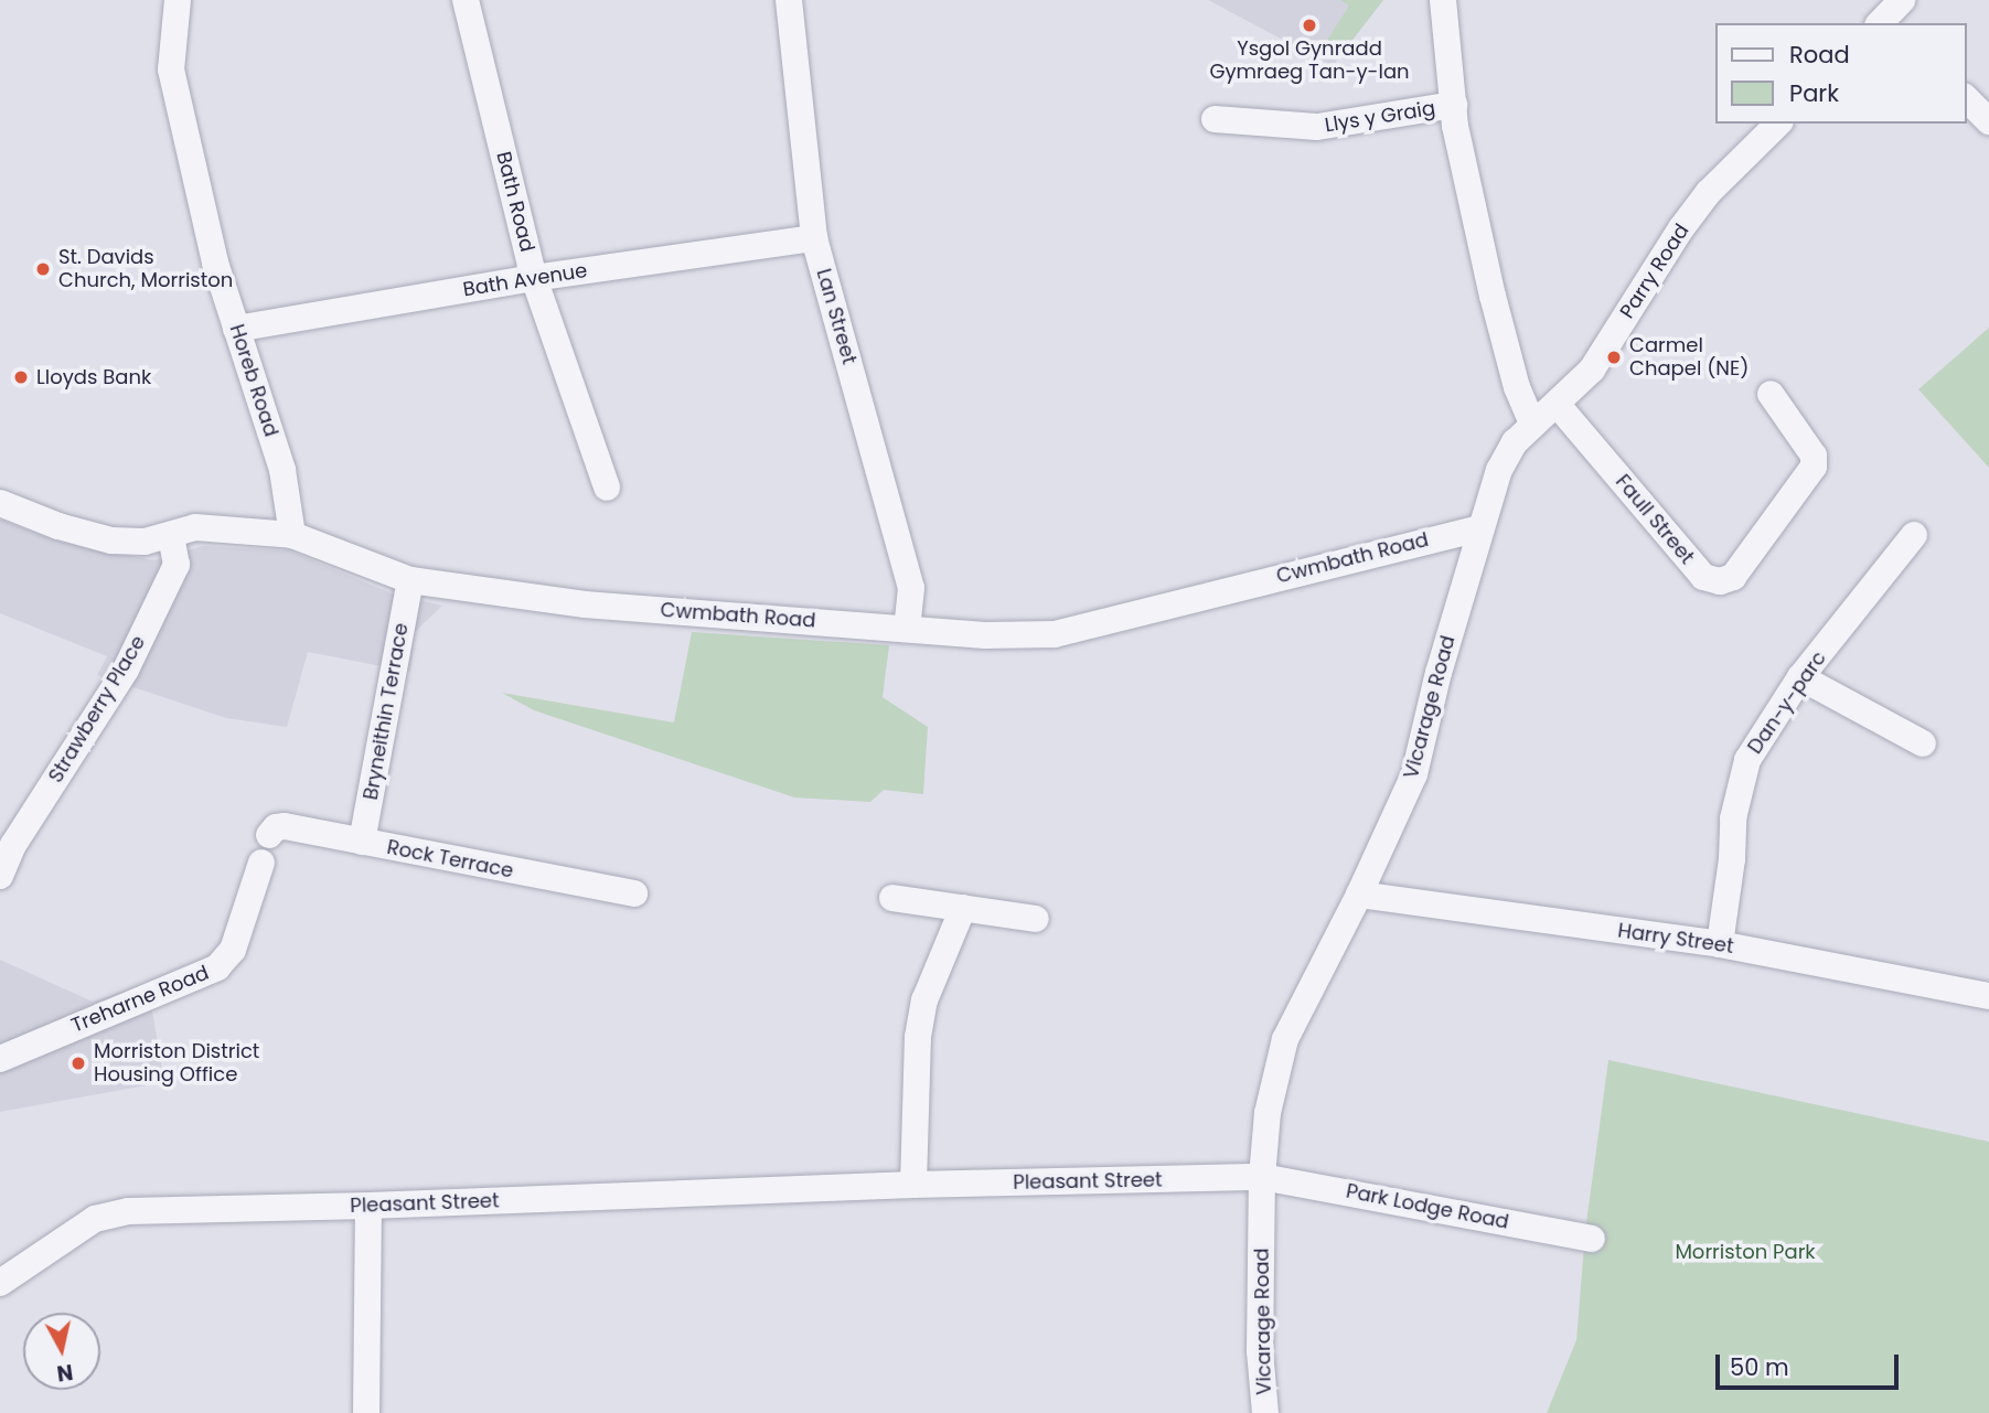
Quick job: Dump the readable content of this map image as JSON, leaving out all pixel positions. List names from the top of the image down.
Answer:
{
  "streets": {
    "street": [
      "Llys y Graig",
      "Bath Road",
      "Parry Road",
      "Bath Avenue",
      "Lan Street",
      "Horeb Road",
      "Faull Street",
      "Cwmbath Road",
      "Dan-y-parc",
      "Vicarage Road",
      "Strawberry Place",
      "Bryneithin Terrace",
      "Rock Terrace",
      "Harry Street",
      "Treharne Road",
      "Pleasant Street",
      "Park Lodge Road"
    ]
  },
  "crossings": [
    ["Bath Road", "Bath Avenue"],
    ["Parry Road", "Faull Street"],
    ["Parry Road", "Vicarage Road"],
    ["Bath Avenue", "Lan Street"],
    ["Bath Avenue", "Horeb Road"],
    ["Lan Street", "Cwmbath Road"],
    ["Horeb Road", "Cwmbath Road"],
    ["Cwmbath Road", "Vicarage Road"],
    ["Cwmbath Road", "Strawberry Place"],
    ["Cwmbath Road", "Bryneithin Terrace"],
    ["Dan-y-parc", "Harry Street"],
    ["Vicarage Road", "Harry Street"],
    ["Vicarage Road", "Pleasant Street"],
    ["Vicarage Road", "Park Lodge Road"],
    ["Bryneithin Terrace", "Rock Terrace"],
    ["Pleasant Street", "Park Lodge Road"]
  ],
  "parks": ["Morriston Park"],
  "places": [
    "Ysgol Gynradd Gymraeg Tan-y-lan",
    "St. Davids Church, Morriston",
    "Carmel Chapel (NE)",
    "Lloyds Bank",
    "Morriston District Housing Office"
  ],
  "legend": ["Road", "Park"],
  "scale_bar": "50 m",
  "north": "bottom"
}
